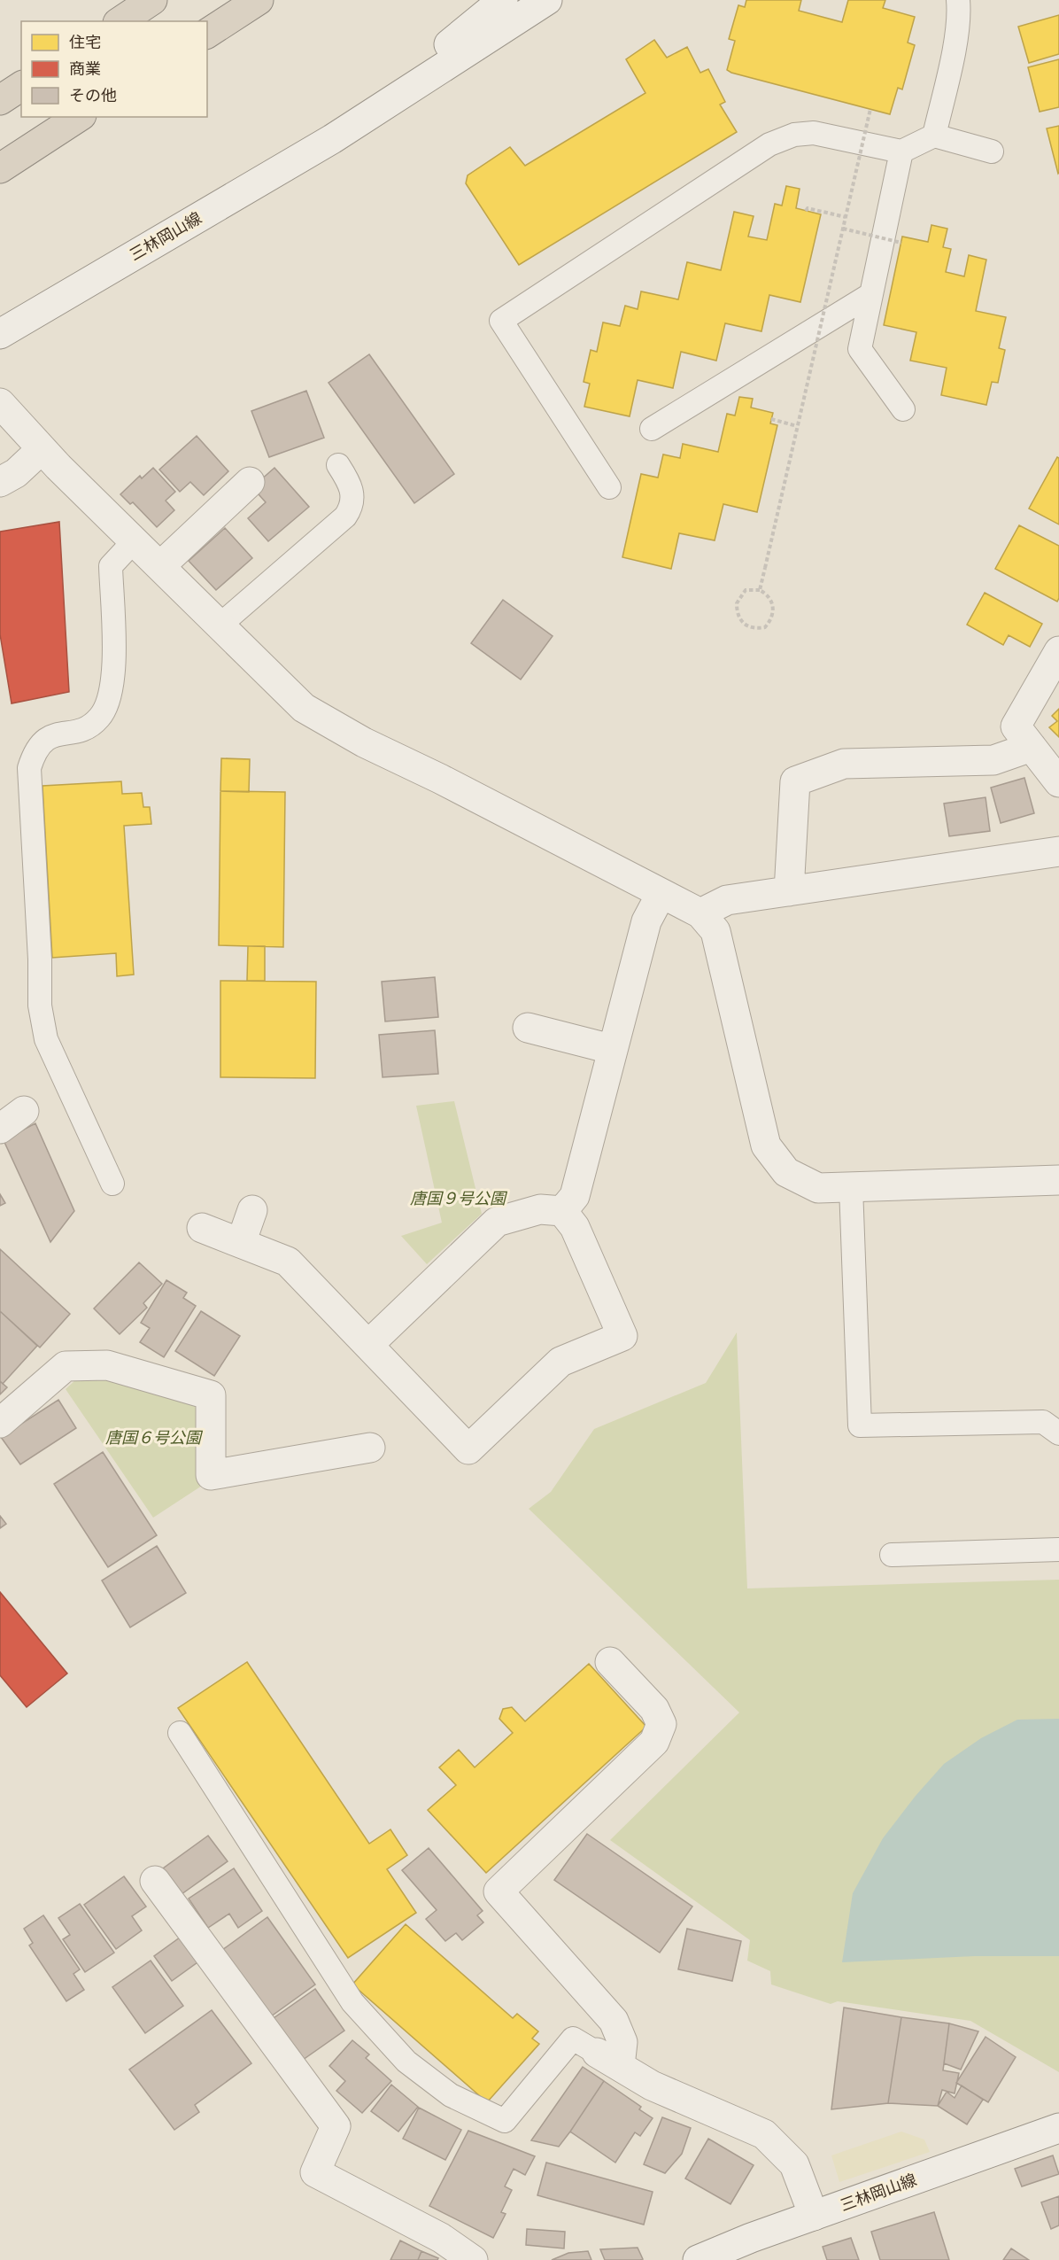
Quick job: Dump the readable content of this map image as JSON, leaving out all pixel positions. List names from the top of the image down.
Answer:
{
  "streets": {
    "street": ["三林岡山線"]
  },
  "parks": ["唐国９号公園", "唐国６号公園"],
  "legend": ["住宅", "商業", "その他"]
}
